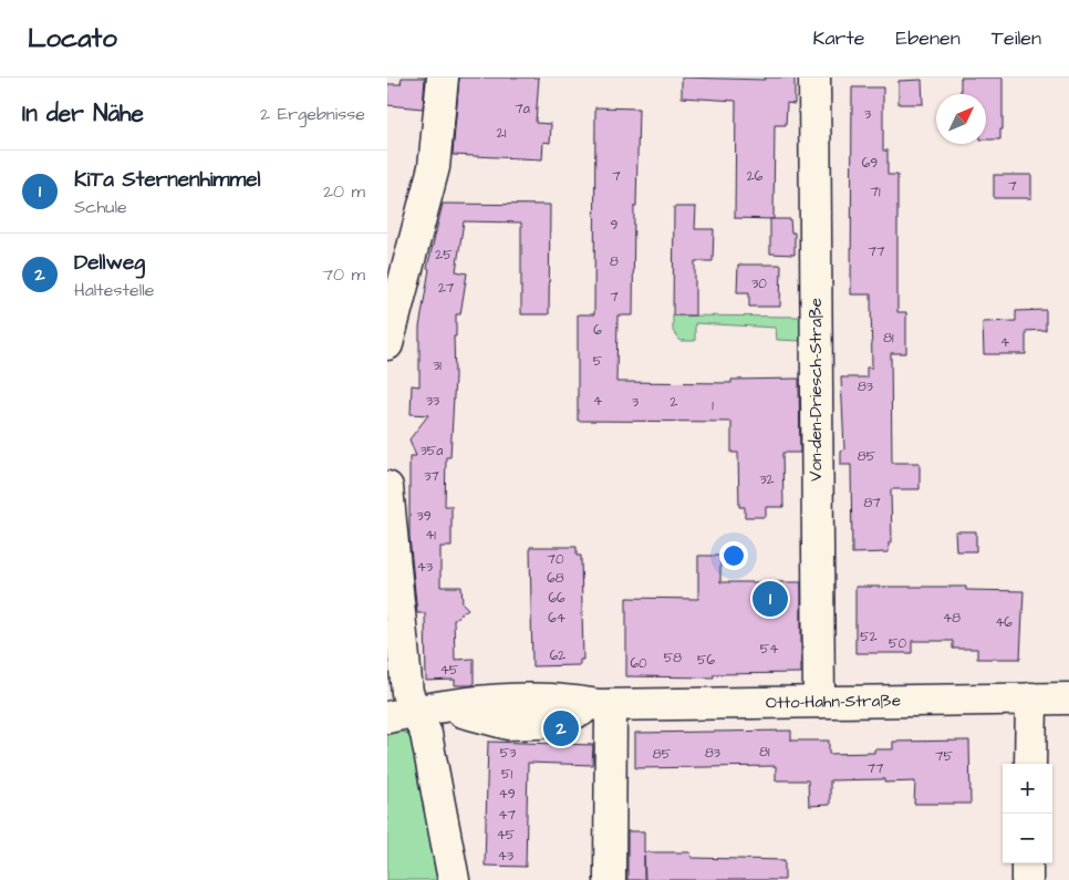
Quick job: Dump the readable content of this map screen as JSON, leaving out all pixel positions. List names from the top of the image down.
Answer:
{
  "streets": {
    "street": ["Von-den-Driesch-Straße", "Otto-Hahn-Straße"]
  },
  "crossings": [
    ["Von-den-Driesch-Straße", "Otto-Hahn-Straße"]
  ],
  "house_numbers": [
    "7a",
    "3",
    "21",
    "69",
    "7",
    "26",
    "7",
    "71",
    "9",
    "77",
    "25",
    "8",
    "30",
    "27",
    "7",
    "6",
    "81",
    "4",
    "5",
    "31",
    "83",
    "33",
    "4",
    "3",
    "2",
    "1",
    "35a",
    "85",
    "37",
    "32",
    "87",
    "39",
    "41",
    "70",
    "43",
    "68",
    "66",
    "64",
    "48",
    "46",
    "52",
    "50",
    "54",
    "62",
    "58",
    "56",
    "60",
    "45",
    "81",
    "53",
    "83",
    "85",
    "75",
    "77",
    "51",
    "49",
    "47",
    "45",
    "43"
  ],
  "north": "top right",
  "page": {
    "header": "Locato",
    "nav": ["Karte", "Ebenen", "Teilen"],
    "heading": ["In der Nähe", "2 Ergebnisse"],
    "list": [
      {
        "mark": "1",
        "name": "KiTa Sternenhimmel",
        "note": "Schule",
        "value": "20 m"
      },
      {
        "mark": "2",
        "name": "Dellweg",
        "note": "Haltestelle",
        "value": "70 m"
      }
    ],
    "pins": ["1", "2"],
    "map_buttons": ["+", "−"]
  }
}
